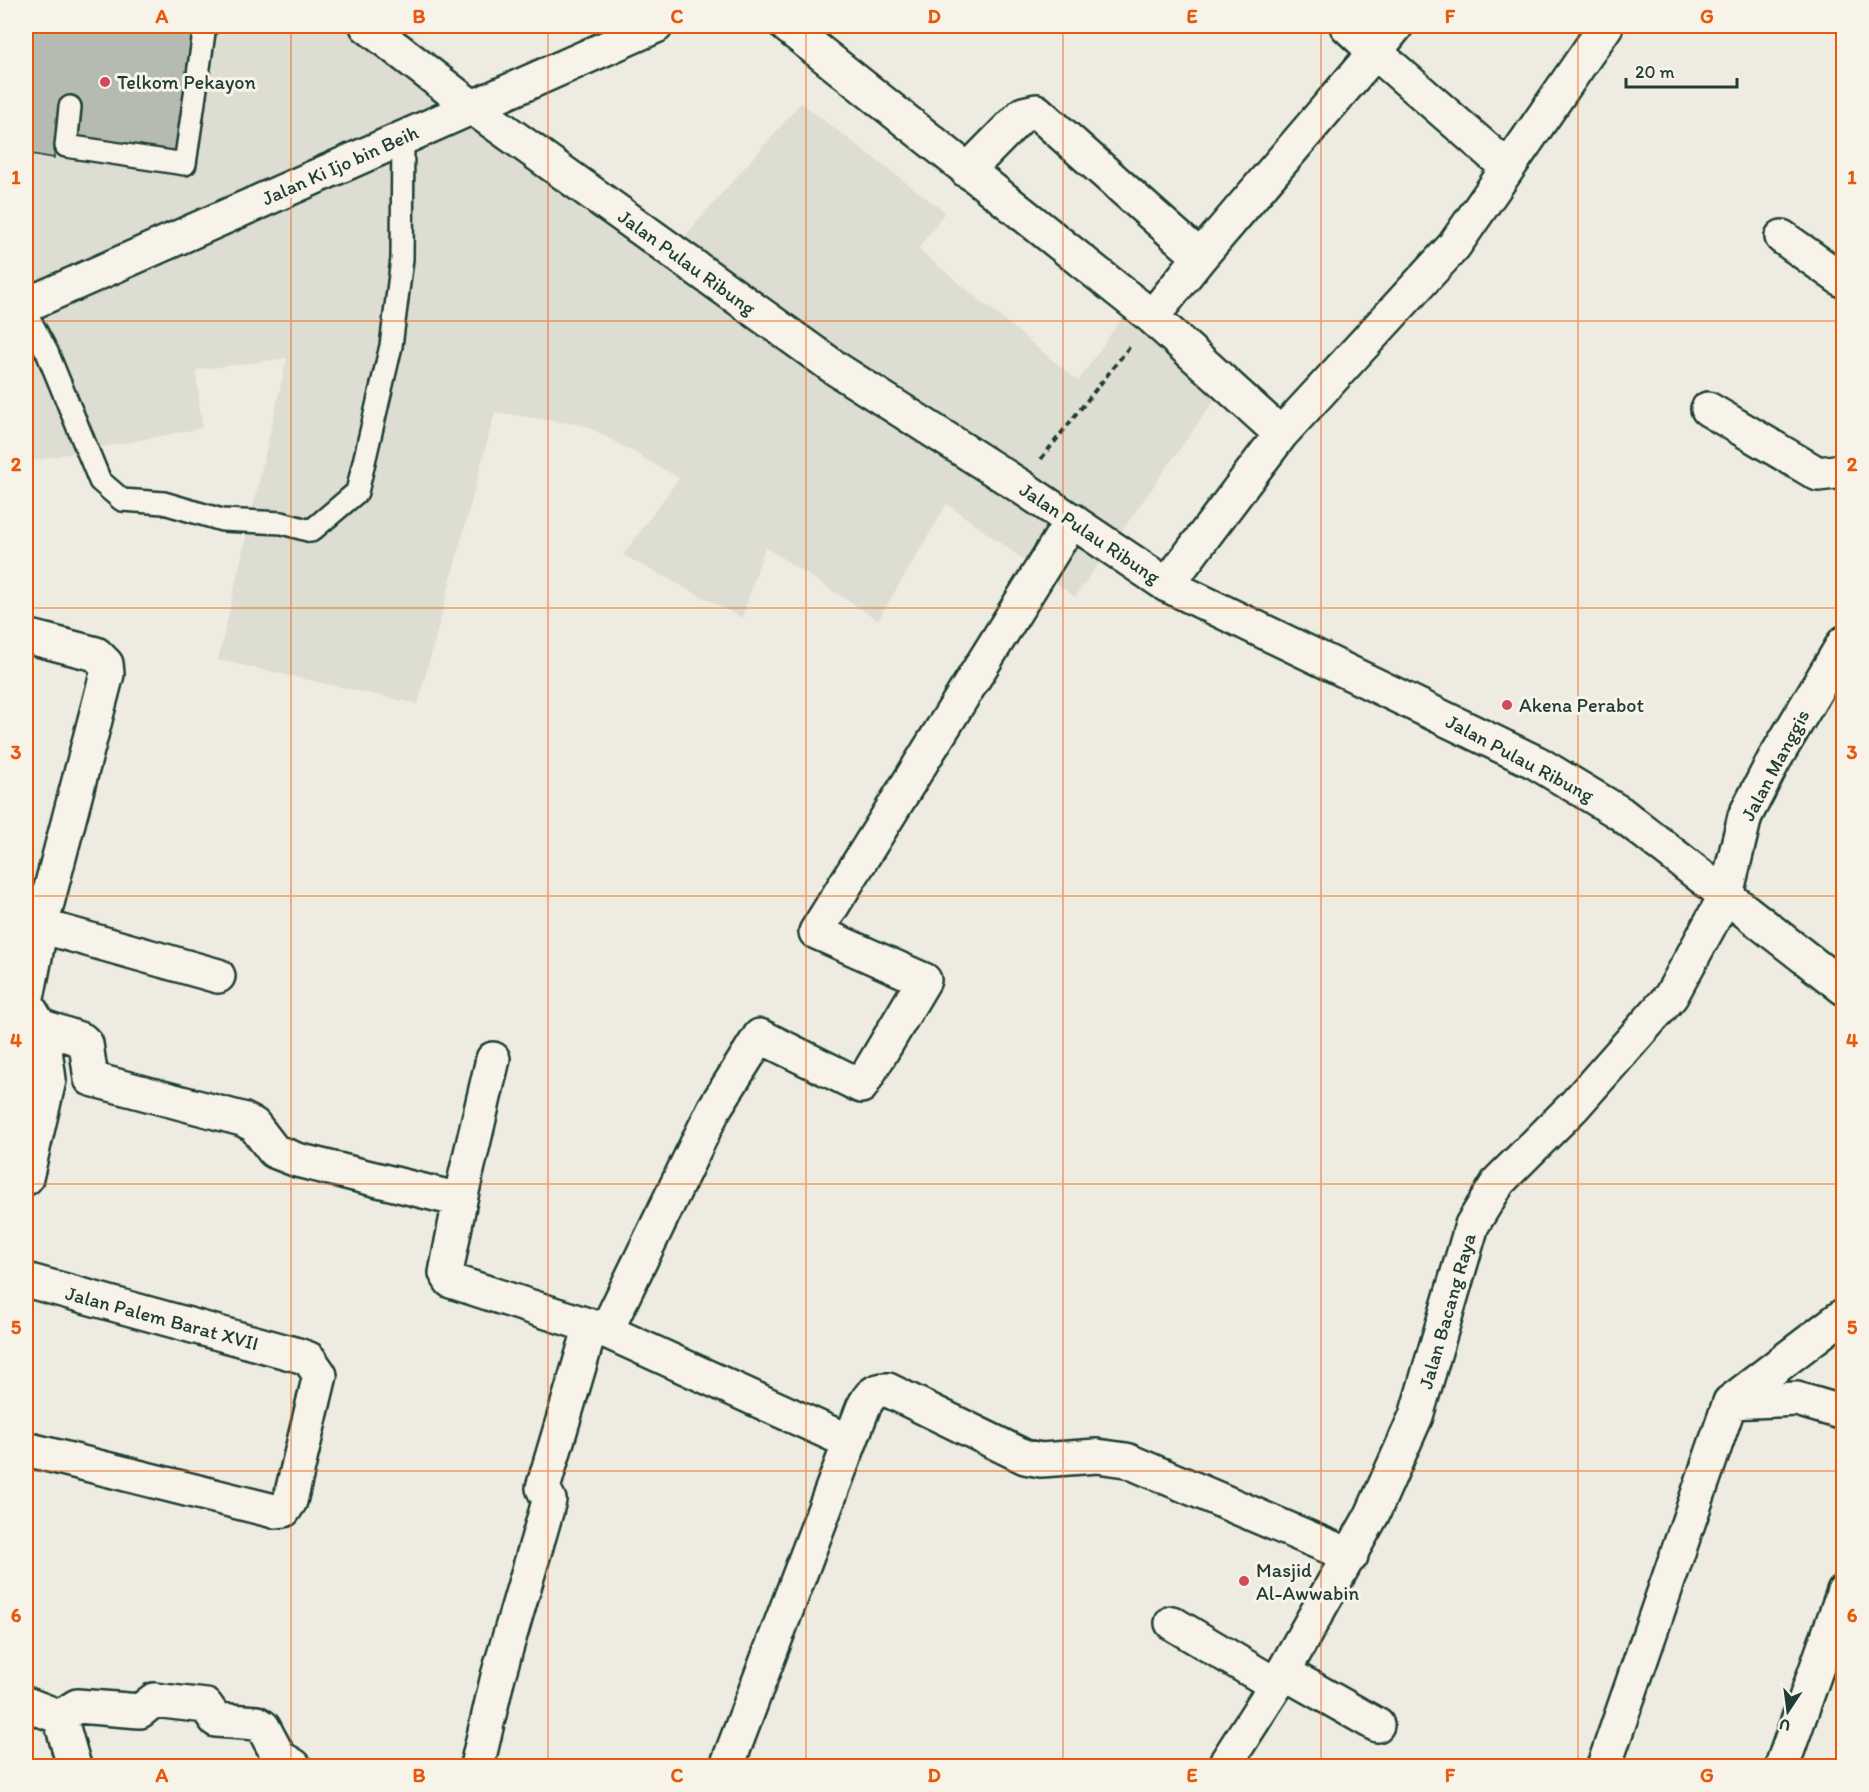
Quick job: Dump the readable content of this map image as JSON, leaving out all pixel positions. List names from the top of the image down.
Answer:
{
  "streets": {
    "street": [
      "Jalan Ki Ijo bin Beih",
      "Jalan Pulau Ribung",
      "Jalan Manggis",
      "Jalan Bacang Raya",
      "Jalan Palem Barat XVII"
    ]
  },
  "crossings": [
    ["Jalan Ki Ijo bin Beih", "Jalan Pulau Ribung"],
    ["Jalan Pulau Ribung", "Jalan Manggis"],
    ["Jalan Pulau Ribung", "Jalan Bacang Raya"],
    ["Jalan Manggis", "Jalan Bacang Raya"]
  ],
  "places": ["Telkom Pekayon", "Akena Perabot", "Masjid Al-Awwabin"],
  "scale_bar": "20 m",
  "north": "bottom",
  "grid": {
    "columns": [
      "A",
      "B",
      "C",
      "D",
      "E",
      "F",
      "G"
    ],
    "rows": [
      "1",
      "2",
      "3",
      "4",
      "5",
      "6"
    ]
  }
}
